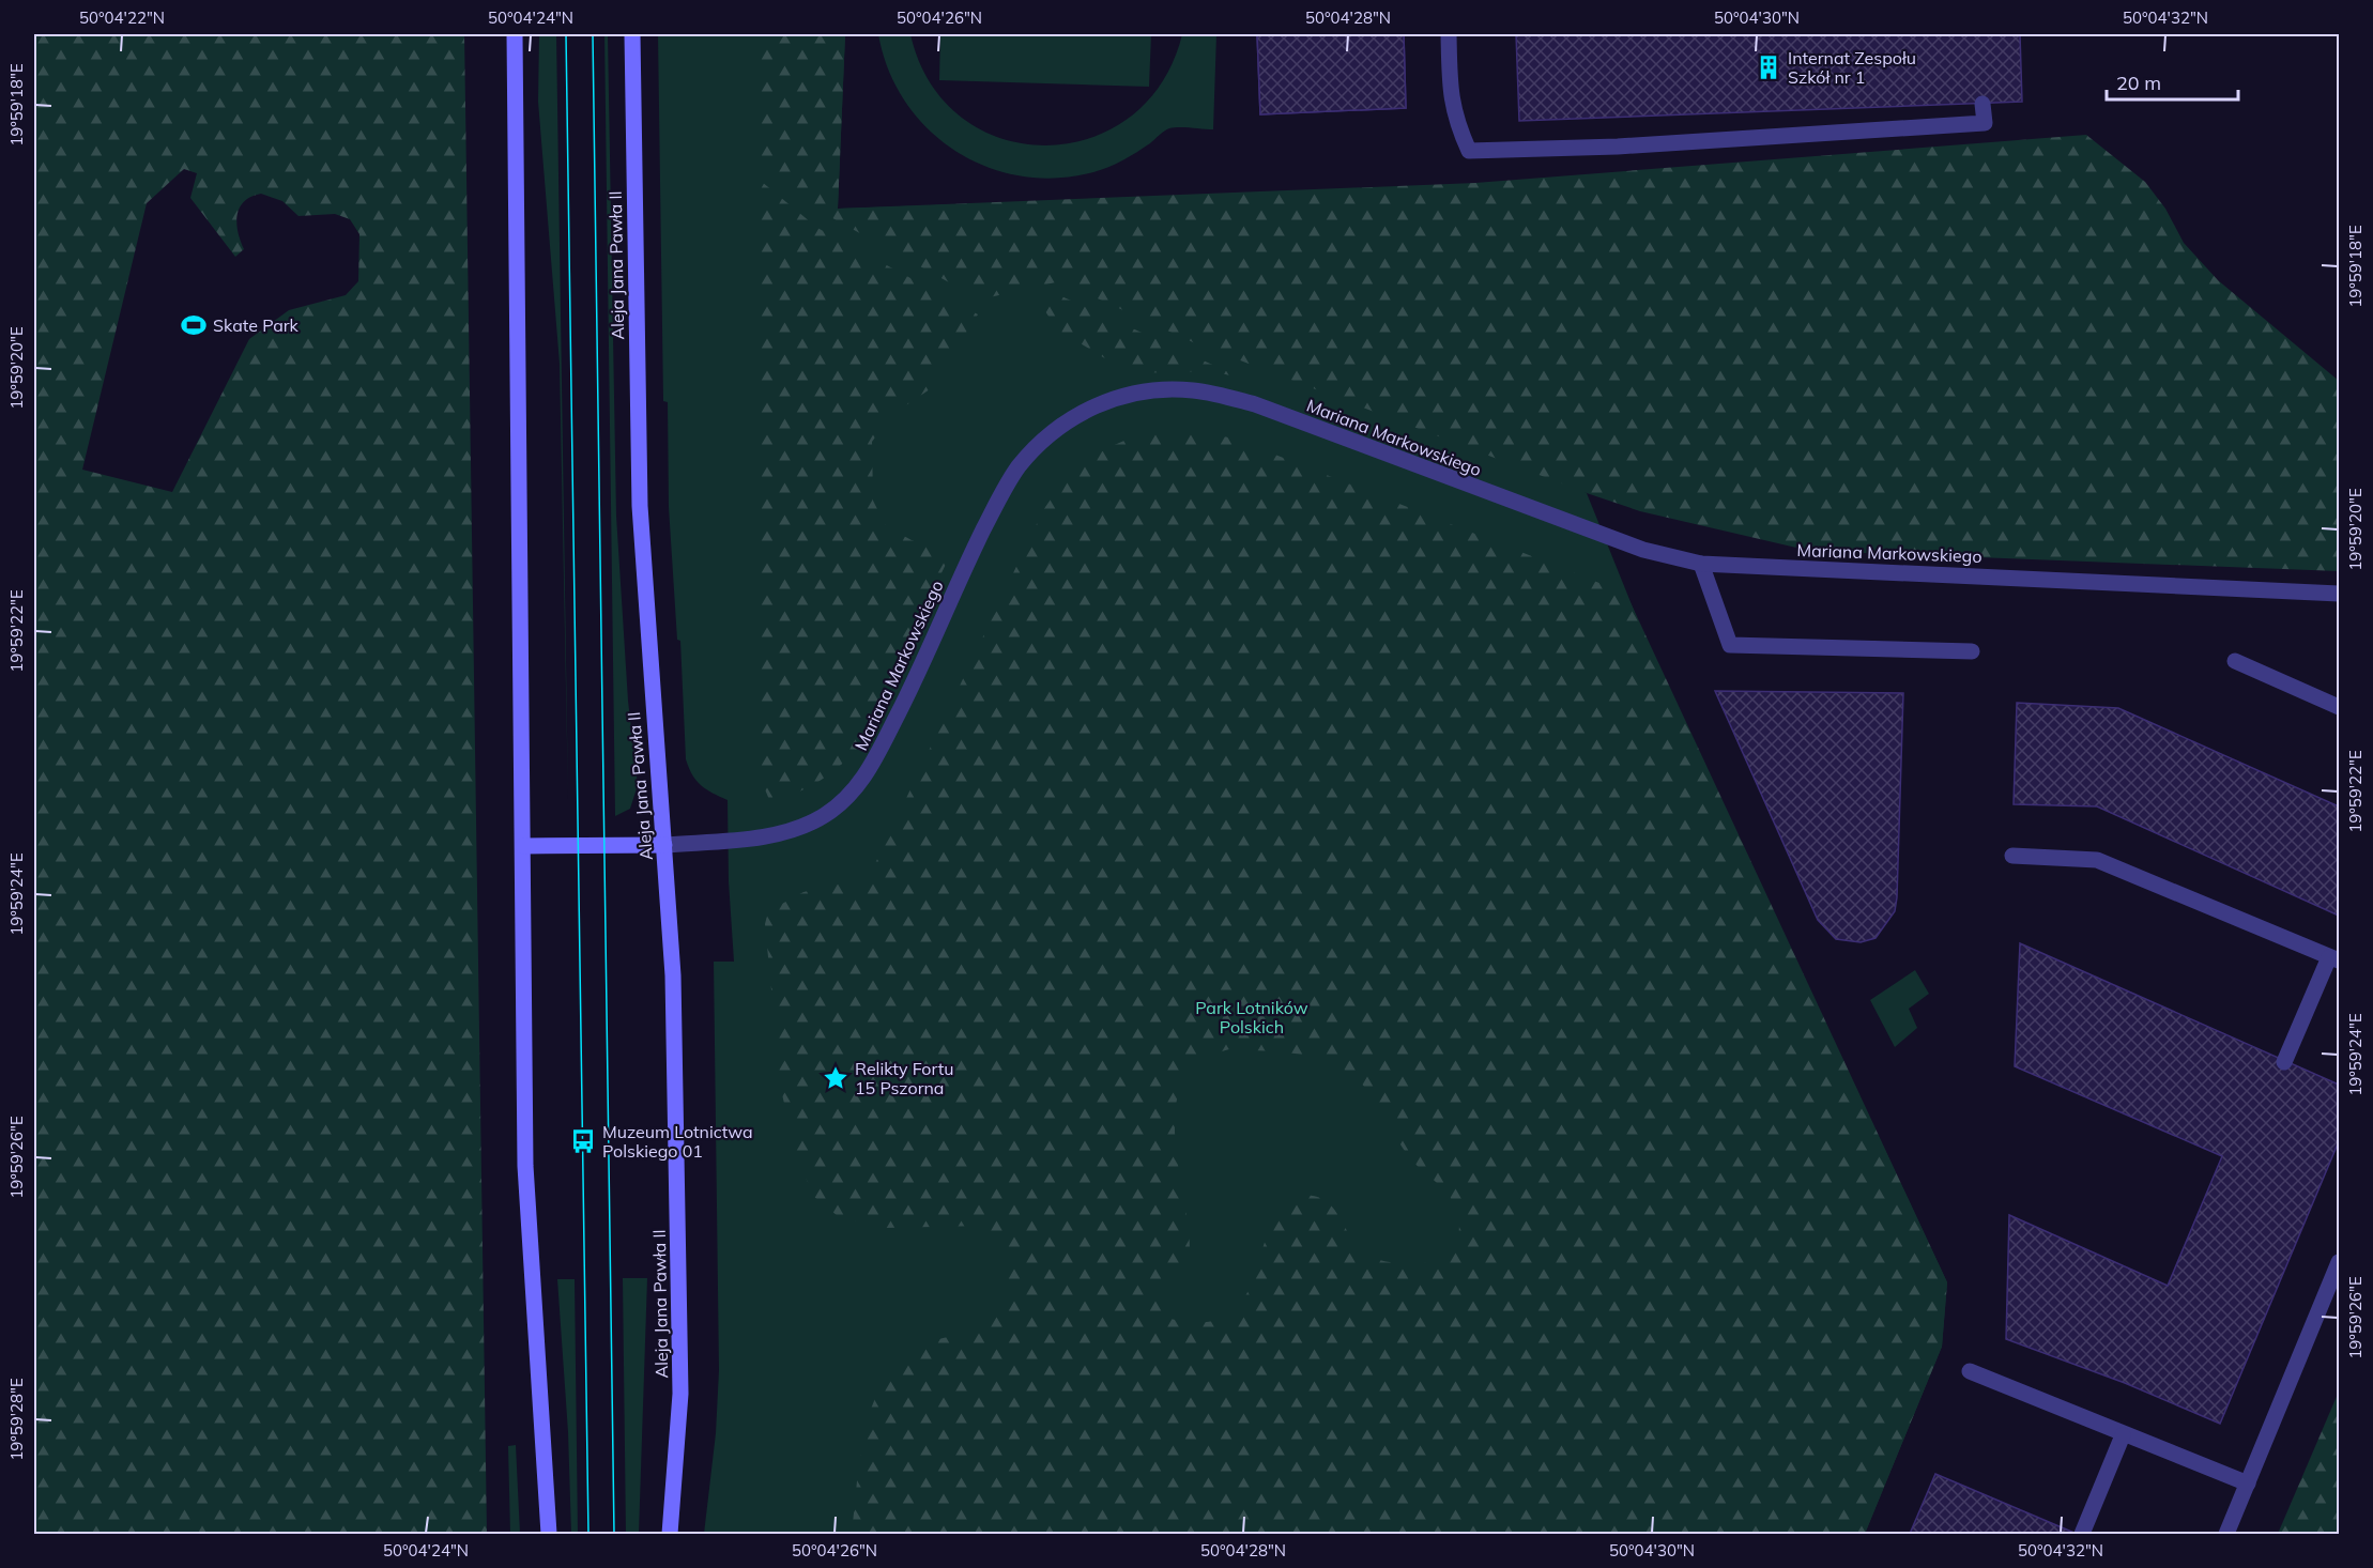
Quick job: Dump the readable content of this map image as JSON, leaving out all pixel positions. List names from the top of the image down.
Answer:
{
  "streets": {
    "main road": ["Aleja Jana Pawła II"],
    "street": ["Mariana Markowskiego"]
  },
  "crossings": [
    ["Aleja Jana Pawła II", "Mariana Markowskiego"]
  ],
  "parks": ["Park Lotników Polskich"],
  "places": {
    "building": ["Internat Zespołu Szkół nr 1"],
    "sports": ["Skate Park"],
    "place": ["Relikty Fortu 15 Pszorna"],
    "bus stop": ["Muzeum Lotnictwa Polskiego 01"]
  },
  "scale_bar": "20 m",
  "coordinates": [
    "50°04'22\"N",
    "50°04'24\"N",
    "50°04'26\"N",
    "50°04'28\"N",
    "50°04'30\"N",
    "50°04'32\"N",
    "19°59'18\"E",
    "19°59'20\"E",
    "19°59'22\"E",
    "19°59'24\"E",
    "19°59'26\"E",
    "19°59'28\"E"
  ]
}
